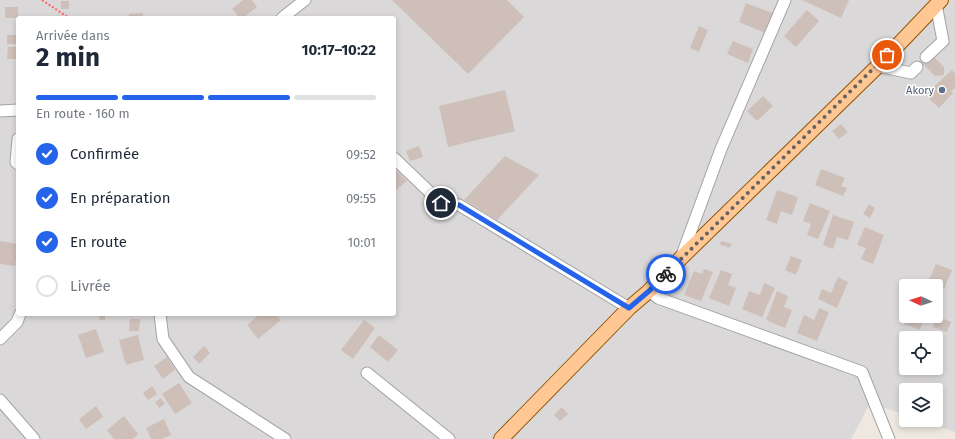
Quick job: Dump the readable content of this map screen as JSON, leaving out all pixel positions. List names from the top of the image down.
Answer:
{
  "places": ["Akory"],
  "north": "left",
  "page": {
    "heading": ["2 min", "Arrivée dans", "10:17–10:22"],
    "bar": "En route · 160 m",
    "list": [
      ["Confirmée", "09:52"],
      ["En préparation", "09:55"],
      ["En route", "10:01"],
      "Livrée"
    ]
  }
}
